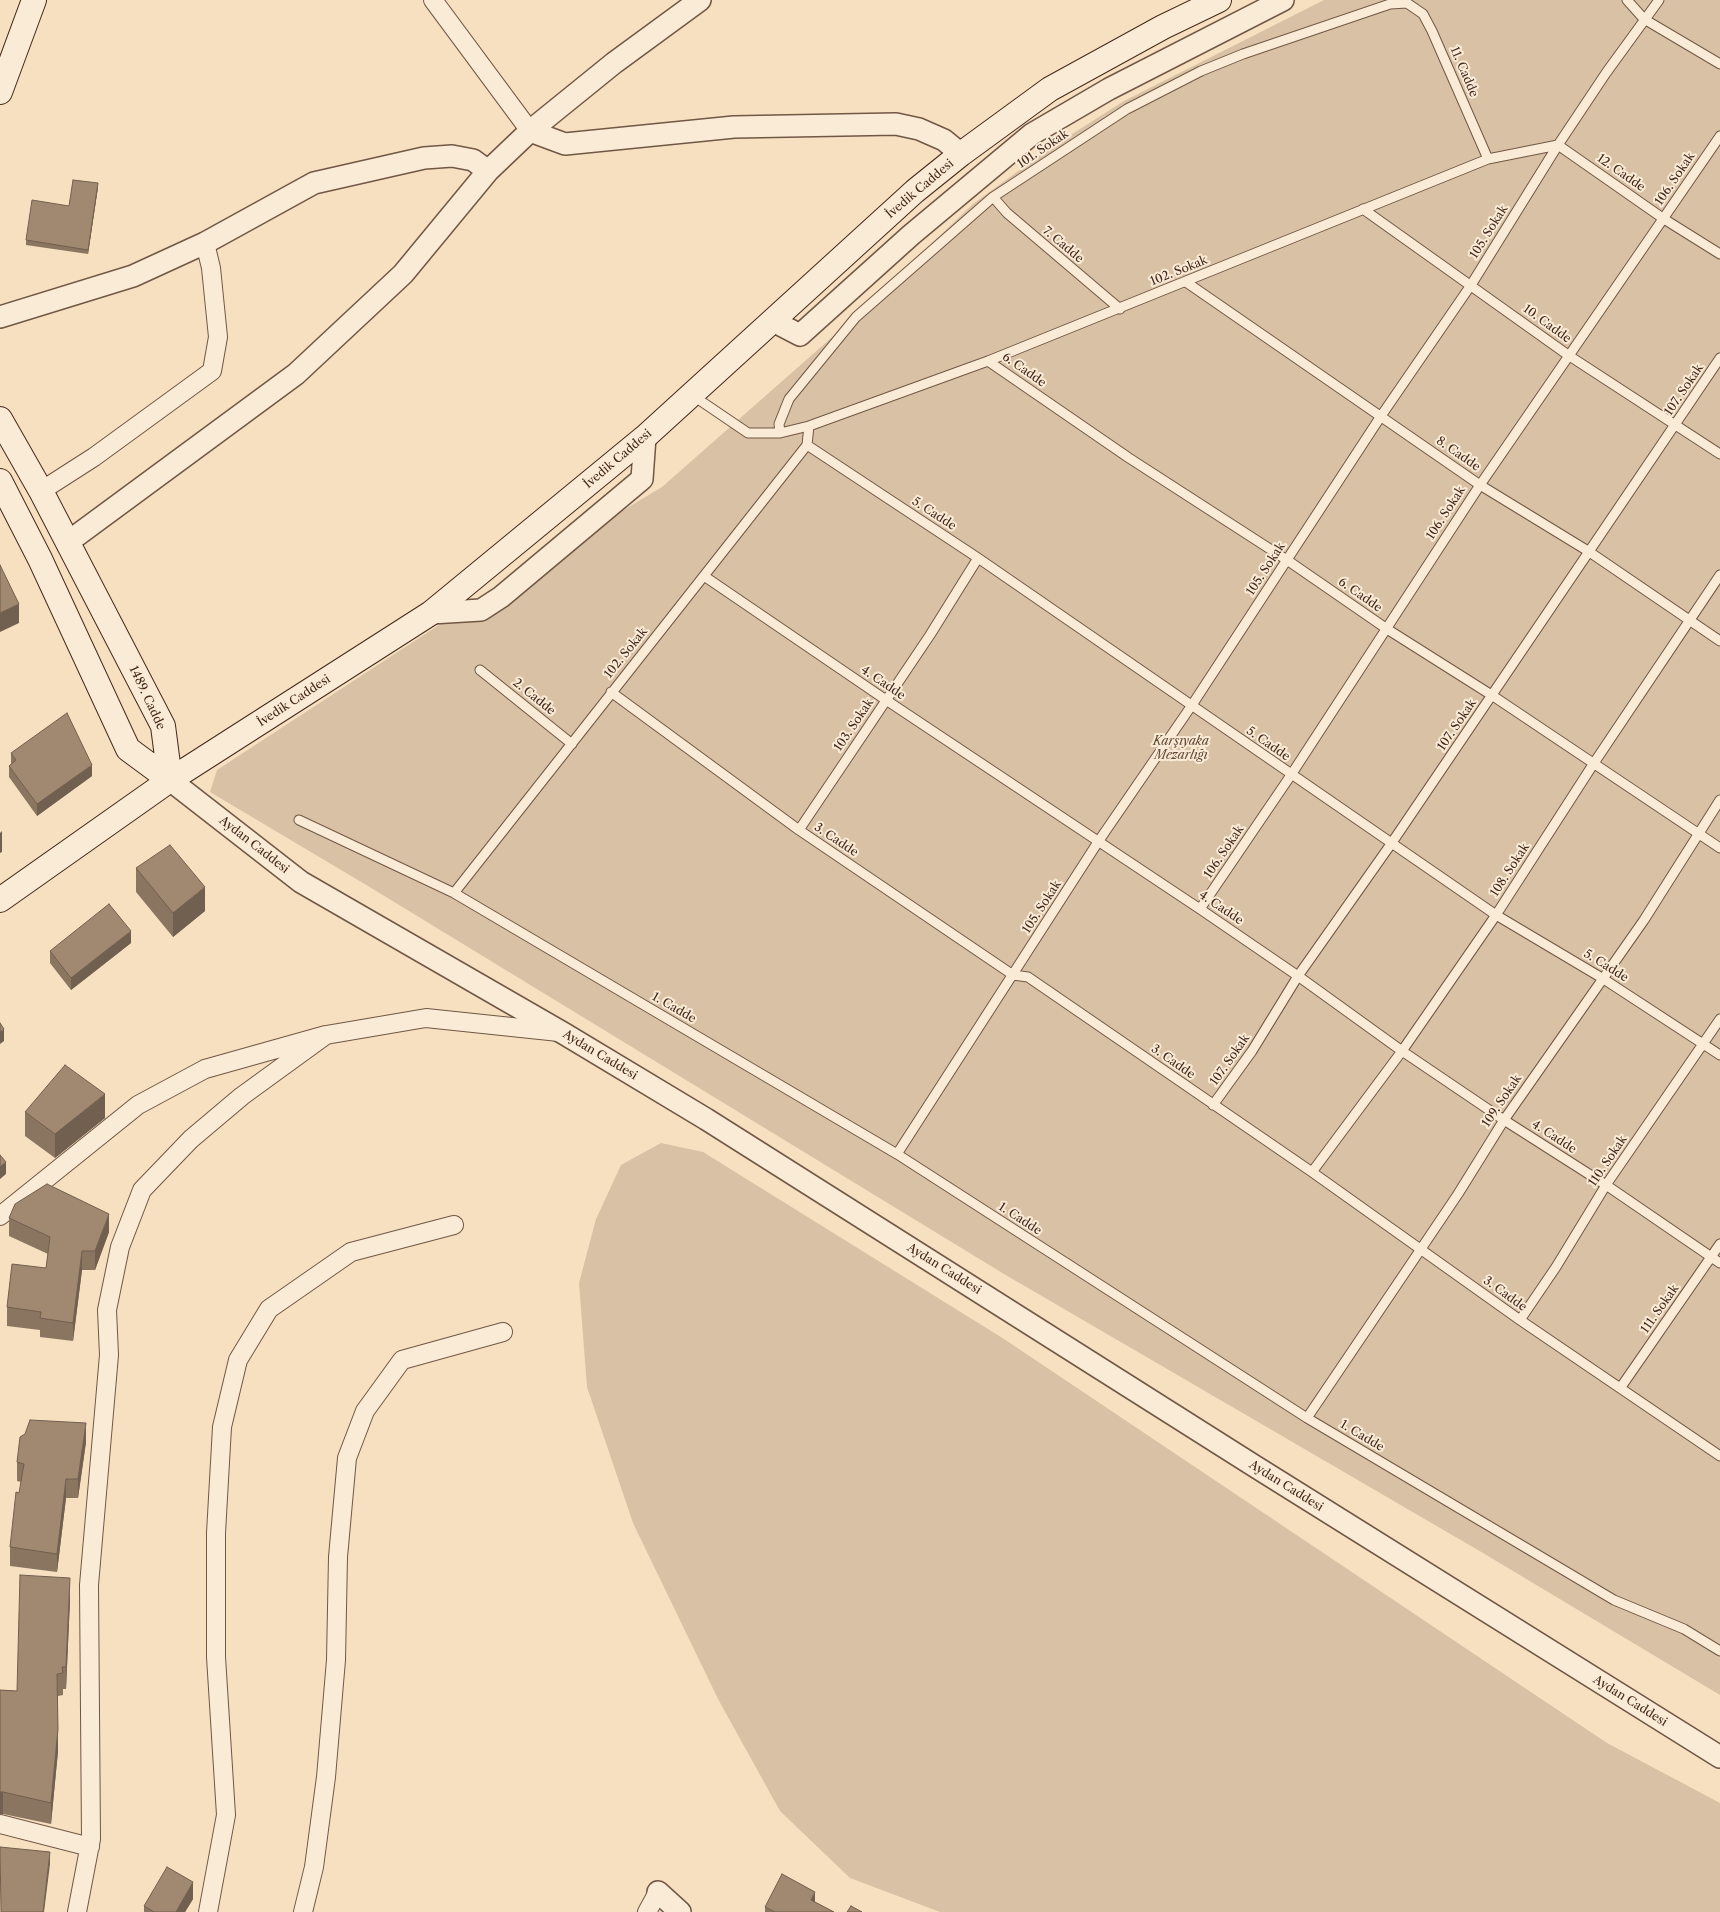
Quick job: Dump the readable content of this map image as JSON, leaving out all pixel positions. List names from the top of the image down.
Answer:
{
  "streets": {
    "main road": ["İvedik Caddesi", "1489. Cadde"],
    "street": ["Aydan Caddesi"],
    "lane": [
      "11. Cadde",
      "101. Sokak",
      "12. Cadde",
      "106. Sokak",
      "105. Sokak",
      "7. Cadde",
      "102. Sokak",
      "10. Cadde",
      "6. Cadde",
      "107. Sokak",
      "8. Cadde",
      "5. Cadde",
      "4. Cadde",
      "2. Cadde",
      "103. Sokak",
      "3. Cadde",
      "108. Sokak",
      "1. Cadde",
      "109. Sokak",
      "110. Sokak",
      "111. Sokak"
    ]
  },
  "crossings": [
    ["11. Cadde", "101. Sokak"],
    ["11. Cadde", "102. Sokak"],
    ["101. Sokak", "7. Cadde"],
    ["101. Sokak", "102. Sokak"],
    ["12. Cadde", "106. Sokak"],
    ["12. Cadde", "105. Sokak"],
    ["12. Cadde", "102. Sokak"],
    ["106. Sokak", "10. Cadde"],
    ["106. Sokak", "6. Cadde"],
    ["106. Sokak", "8. Cadde"],
    ["106. Sokak", "5. Cadde"],
    ["106. Sokak", "4. Cadde"],
    ["İvedik Caddesi", "102. Sokak"],
    ["İvedik Caddesi", "1489. Cadde"],
    ["İvedik Caddesi", "Aydan Caddesi"],
    ["105. Sokak", "102. Sokak"],
    ["105. Sokak", "10. Cadde"],
    ["105. Sokak", "6. Cadde"],
    ["105. Sokak", "8. Cadde"],
    ["105. Sokak", "5. Cadde"],
    ["105. Sokak", "4. Cadde"],
    ["105. Sokak", "3. Cadde"],
    ["105. Sokak", "1. Cadde"],
    ["7. Cadde", "102. Sokak"],
    ["102. Sokak", "10. Cadde"],
    ["102. Sokak", "6. Cadde"],
    ["102. Sokak", "8. Cadde"],
    ["102. Sokak", "5. Cadde"],
    ["102. Sokak", "4. Cadde"],
    ["102. Sokak", "2. Cadde"],
    ["102. Sokak", "3. Cadde"],
    ["102. Sokak", "1. Cadde"],
    ["10. Cadde", "107. Sokak"],
    ["6. Cadde", "107. Sokak"],
    ["6. Cadde", "108. Sokak"],
    ["6. Cadde", "109. Sokak"],
    ["107. Sokak", "8. Cadde"],
    ["107. Sokak", "5. Cadde"],
    ["107. Sokak", "4. Cadde"],
    ["107. Sokak", "3. Cadde"],
    ["8. Cadde", "108. Sokak"],
    ["5. Cadde", "103. Sokak"],
    ["5. Cadde", "108. Sokak"],
    ["5. Cadde", "109. Sokak"],
    ["5. Cadde", "110. Sokak"],
    ["4. Cadde", "103. Sokak"],
    ["4. Cadde", "108. Sokak"],
    ["4. Cadde", "109. Sokak"],
    ["4. Cadde", "110. Sokak"],
    ["4. Cadde", "111. Sokak"],
    ["1489. Cadde", "Aydan Caddesi"],
    ["103. Sokak", "3. Cadde"],
    ["3. Cadde", "108. Sokak"],
    ["3. Cadde", "109. Sokak"],
    ["3. Cadde", "110. Sokak"],
    ["3. Cadde", "111. Sokak"],
    ["1. Cadde", "109. Sokak"]
  ],
  "parks": ["Karşıyaka Mezarlığı"]
}
